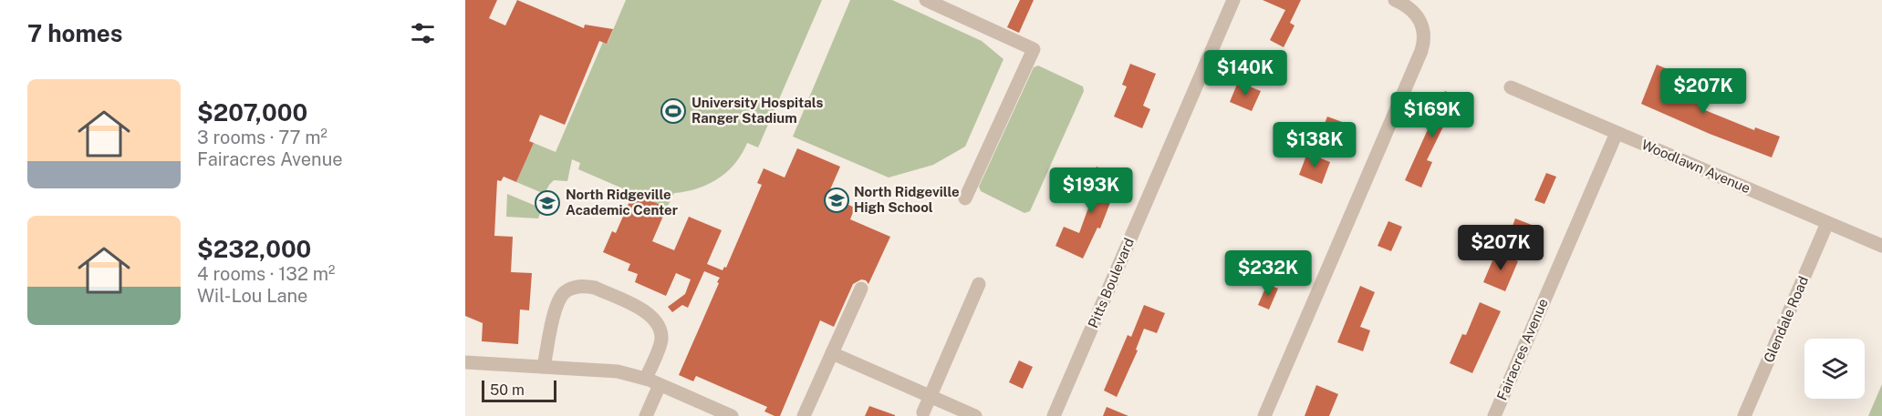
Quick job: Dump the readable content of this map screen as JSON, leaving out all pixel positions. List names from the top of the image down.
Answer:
{
  "streets": {
    "street": [
      "Woodlawn Avenue",
      "Pitts Boulevard",
      "Glendale Road",
      "Fairacres Avenue"
    ]
  },
  "crossings": [
    ["Woodlawn Avenue", "Glendale Road"],
    ["Woodlawn Avenue", "Fairacres Avenue"]
  ],
  "places": {
    "sports": ["University Hospitals Ranger Stadium"],
    "school or university": ["North Ridgeville High School", "North Ridgeville Academic Center"]
  },
  "scale_bar": "50 m",
  "page": {
    "heading": "7 homes",
    "price": [
      "$140K",
      "$207K",
      "$169K",
      "$138K",
      "$193K",
      "$207K",
      "$232K"
    ],
    "list": [
      {
        "name": "$207,000",
        "note": "3 rooms · 77 m² · Fairacres Avenue"
      },
      {
        "name": "$232,000",
        "note": "4 rooms · 132 m² · Wil-Lou Lane"
      }
    ],
    "scale": "50 m"
  }
}
